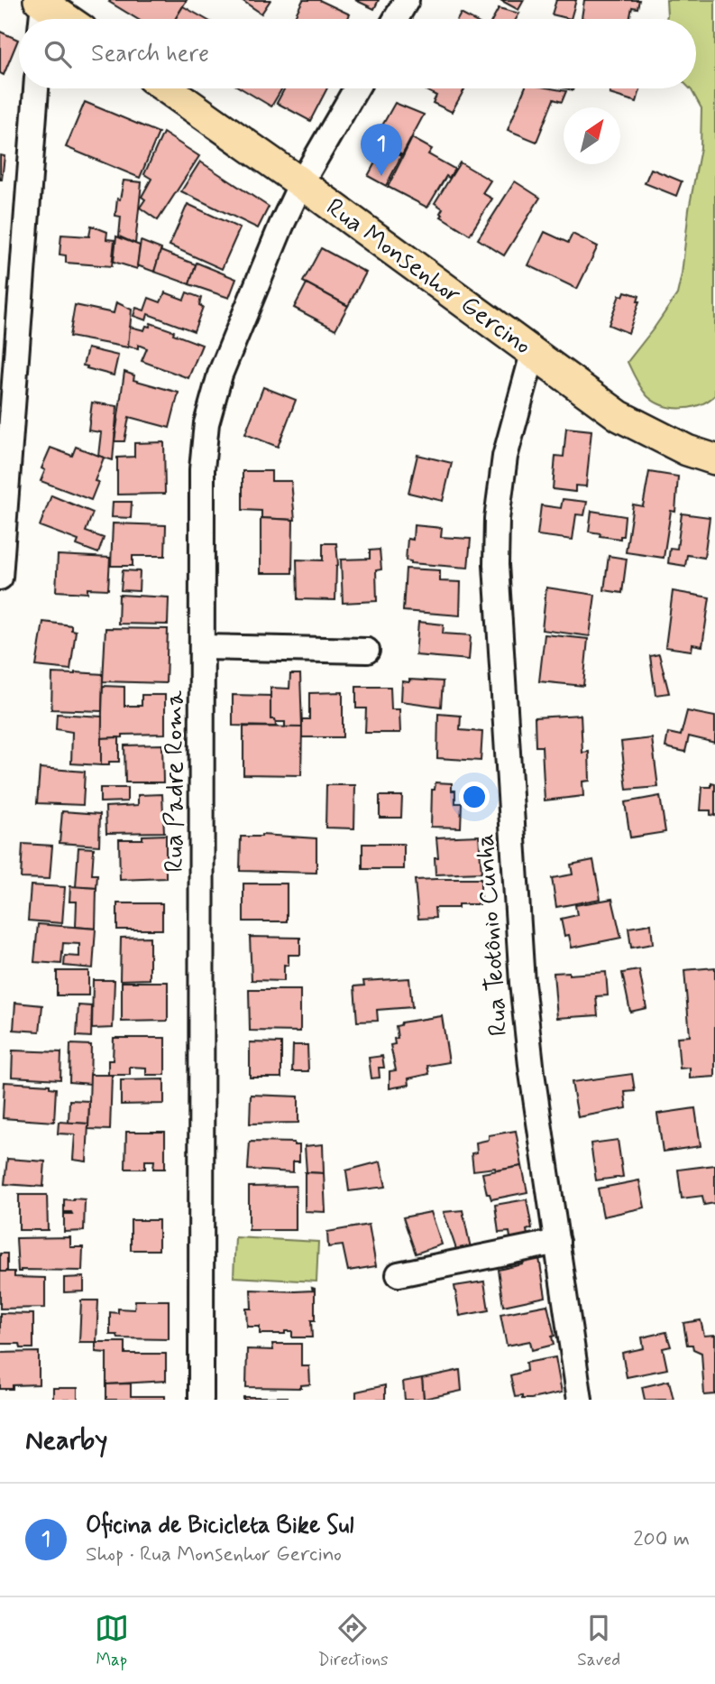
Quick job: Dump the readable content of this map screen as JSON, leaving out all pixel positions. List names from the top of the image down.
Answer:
{
  "streets": {
    "main road": ["Rua Monsenhor Gercino"],
    "street": ["Rua Padre Roma", "Rua Teotônio Cunha"]
  },
  "crossings": [
    ["Rua Monsenhor Gercino", "Rua Padre Roma"],
    ["Rua Monsenhor Gercino", "Rua Teotônio Cunha"]
  ],
  "north": "top right",
  "page": {
    "search": "Search here",
    "pins": "1",
    "heading": "Nearby",
    "list": [
      {
        "mark": "1",
        "name": "Oficina de Bicicleta Bike Sul",
        "note": "Shop · Rua Monsenhor Gercino",
        "value": "200 m"
      }
    ],
    "nav": ["Map", "Directions", "Saved"]
  }
}
